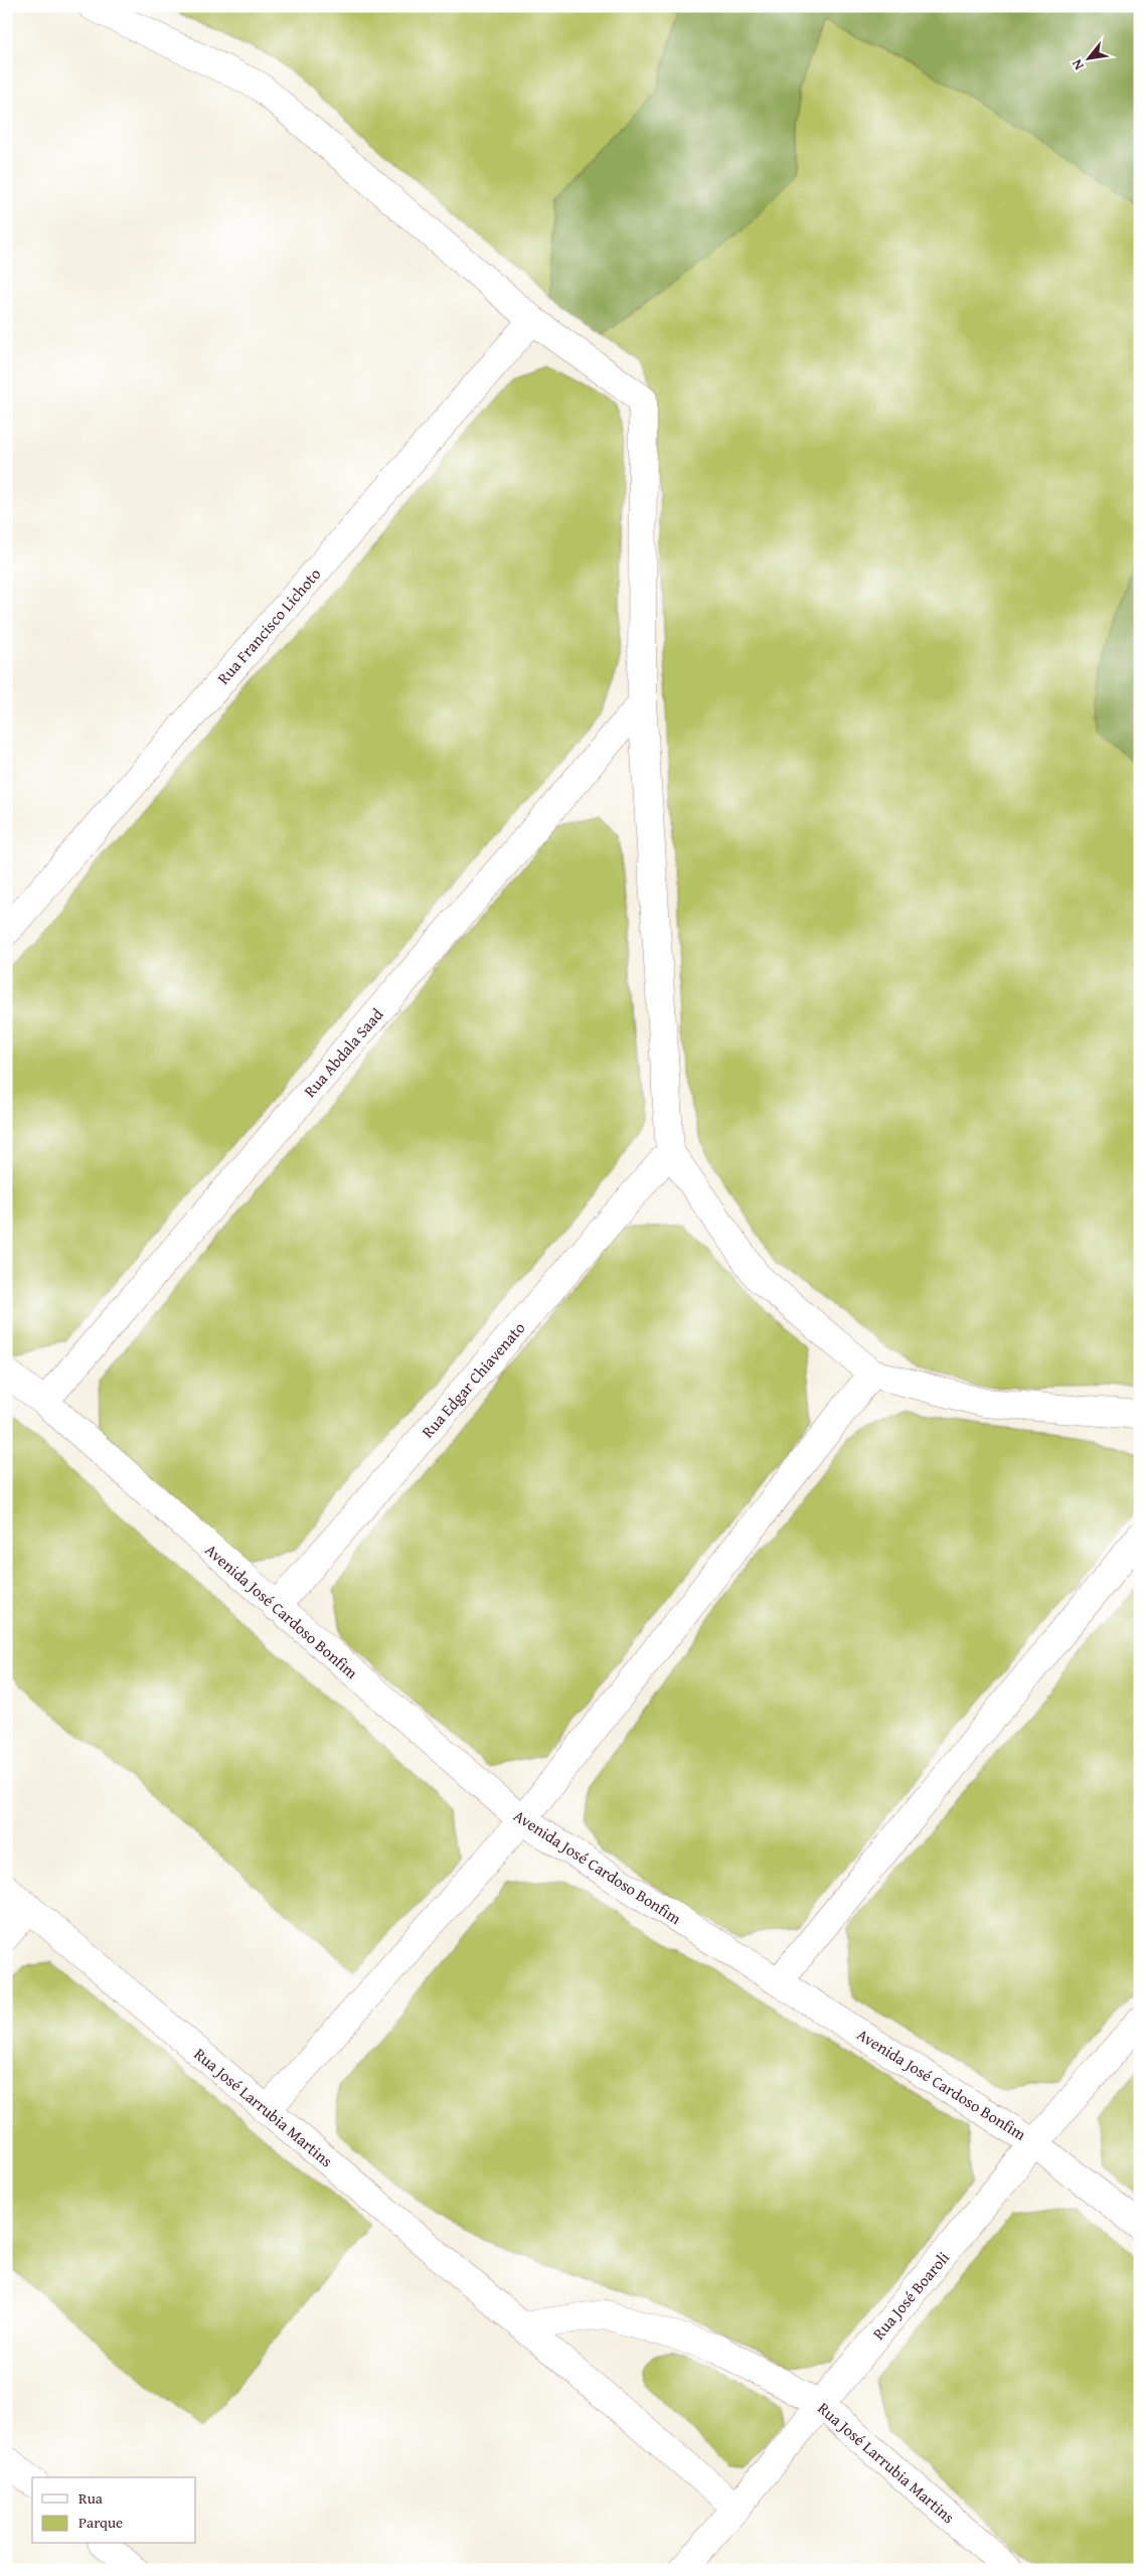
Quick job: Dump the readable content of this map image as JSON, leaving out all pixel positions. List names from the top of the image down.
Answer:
{
  "streets": {
    "street": [
      "Rua Francisco Lichoto",
      "Rua Abdala Saad",
      "Rua Edgar Chiavenato",
      "Avenida José Cardoso Bonfim",
      "Rua José Larrubia Martins",
      "Rua José Boaroli"
    ]
  },
  "crossings": [
    ["Rua Abdala Saad", "Avenida José Cardoso Bonfim"],
    ["Rua Edgar Chiavenato", "Avenida José Cardoso Bonfim"],
    ["Avenida José Cardoso Bonfim", "Rua José Boaroli"],
    ["Rua José Larrubia Martins", "Rua José Boaroli"]
  ],
  "legend": ["Rua", "Parque"],
  "north": "bottom left"
}
